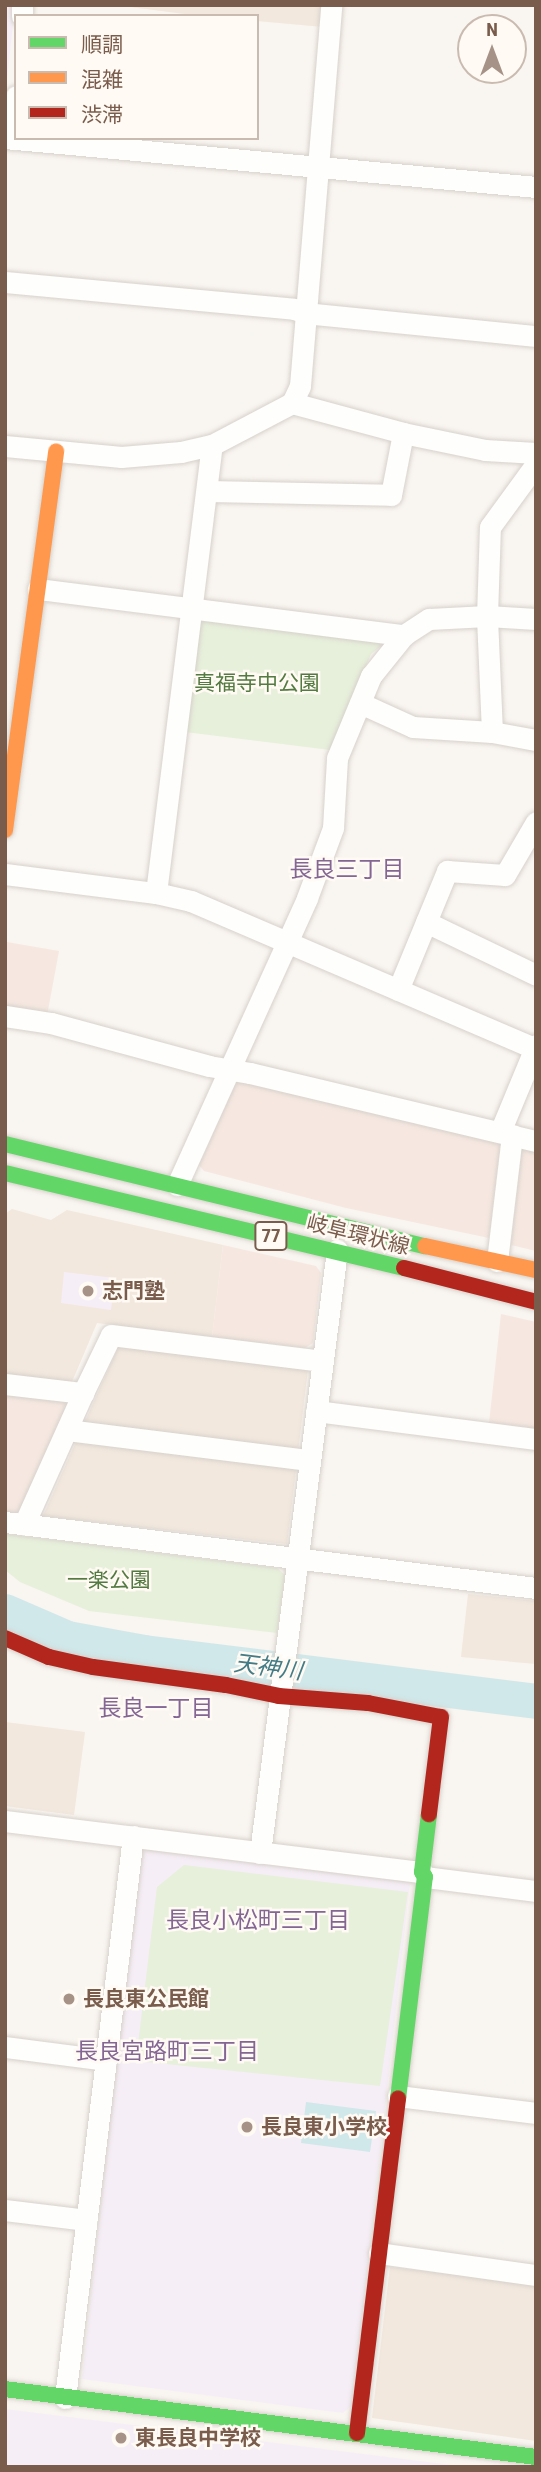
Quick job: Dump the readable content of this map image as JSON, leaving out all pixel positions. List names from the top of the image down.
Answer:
{
  "streets": {
    "street": ["岐阜環状線", "77"]
  },
  "districts": [
    "長良三丁目",
    "長良一丁目",
    "長良小松町三丁目",
    "長良宮路町三丁目"
  ],
  "water": ["天神川"],
  "parks": ["真福寺中公園", "一楽公園"],
  "places": [
    "志門塾",
    "長良東公民館",
    "長良東小学校",
    "東長良中学校"
  ],
  "legend": ["順調", "混雑", "渋滞"],
  "north": "top"
}
